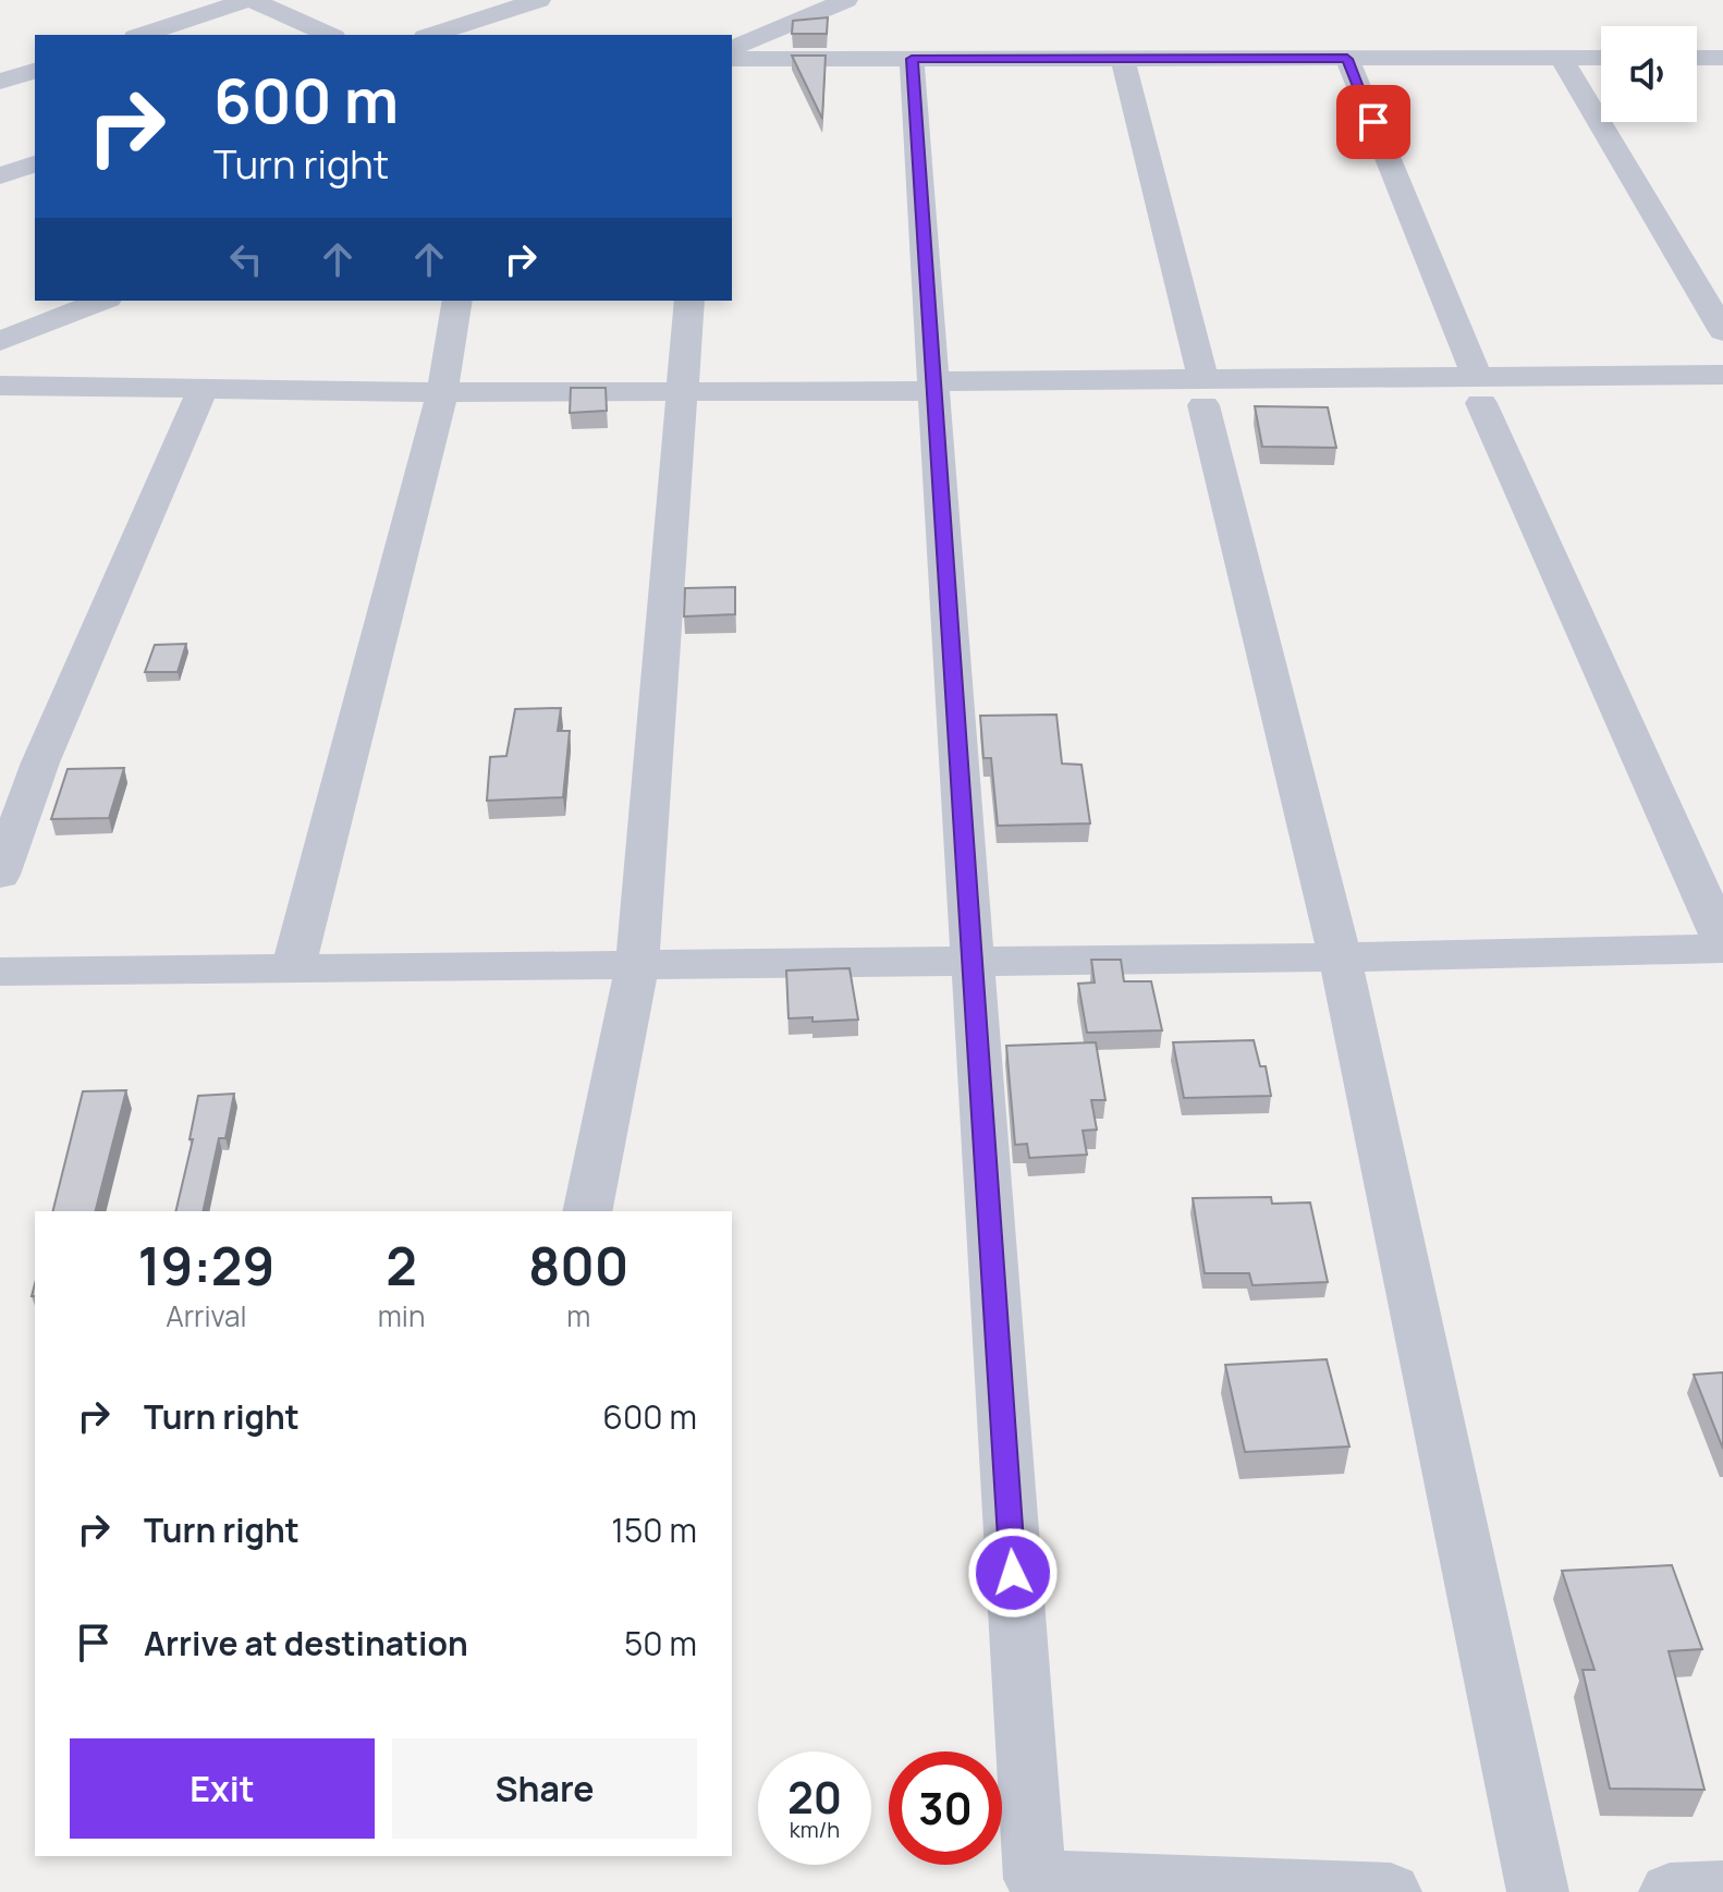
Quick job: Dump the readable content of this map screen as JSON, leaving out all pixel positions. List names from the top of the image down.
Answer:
{
  "page": {
    "turn": ["600 m", "Turn right"],
    "eta": [
      "19:29",
      "Arrival",
      "2",
      "min",
      "800",
      "m"
    ],
    "list": [
      {
        "name": "Turn right",
        "value": "600 m"
      },
      {
        "name": "Turn right",
        "value": "150 m"
      },
      {
        "name": "Arrive at destination",
        "value": "50 m"
      }
    ],
    "buttons": ["Exit", "Share"],
    "speed": "20 km/h",
    "limit": "30"
  }
}
